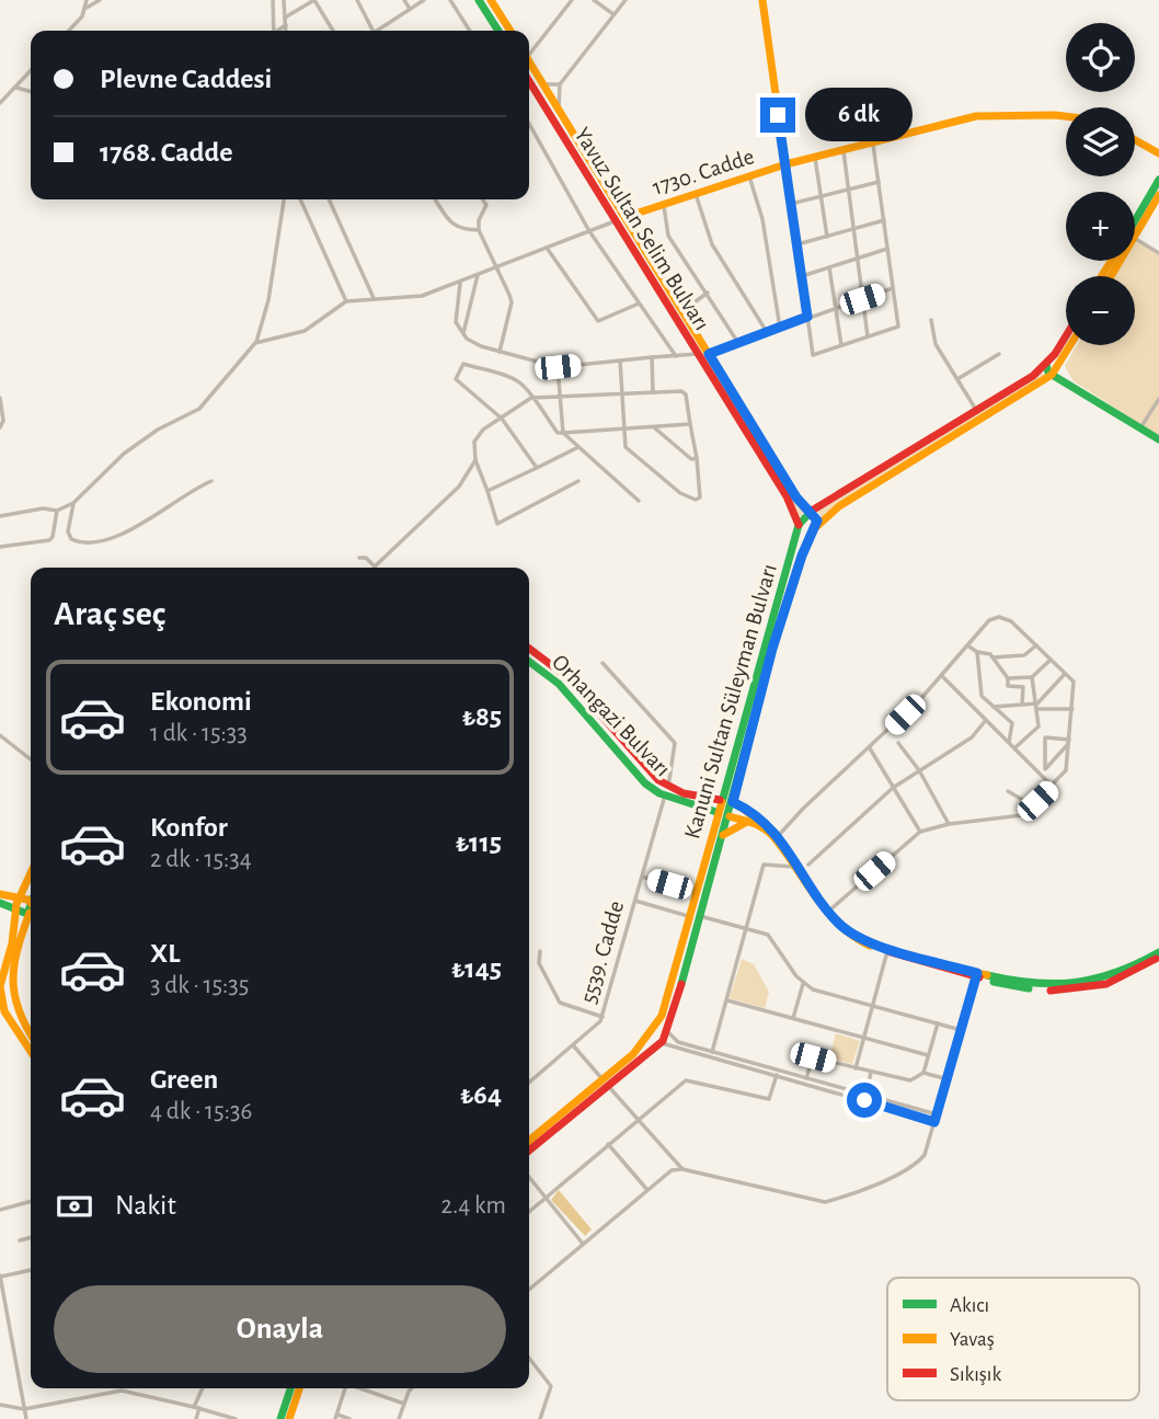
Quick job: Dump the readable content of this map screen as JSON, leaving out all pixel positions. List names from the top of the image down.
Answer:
{
  "streets": {
    "main road": [
      "1730. Cadde",
      "Yavuz Sultan Selim Bulvarı",
      "Kanuni Sultan Süleyman Bulvarı",
      "Orhangazi Bulvarı"
    ],
    "street": ["5539. Cadde"]
  },
  "crossings": [
    ["1730. Cadde", "Yavuz Sultan Selim Bulvarı"],
    ["Yavuz Sultan Selim Bulvarı", "Kanuni Sultan Süleyman Bulvarı"],
    ["Kanuni Sultan Süleyman Bulvarı", "Orhangazi Bulvarı"],
    ["Orhangazi Bulvarı", "5539. Cadde"]
  ],
  "legend": ["Akıcı", "Yavaş", "Sıkışık"],
  "page": {
    "map_buttons": ["+", "−"],
    "banner": ["Plevne Caddesi", "1768. Cadde"],
    "bubble": "6 dk",
    "heading": "Araç seç",
    "list": [
      {
        "name": "Ekonomi",
        "note": "1 dk · 15:33",
        "value": "₺85"
      },
      {
        "name": "Konfor",
        "note": "2 dk · 15:34",
        "value": "₺115"
      },
      {
        "name": "XL",
        "note": "3 dk · 15:35",
        "value": "₺145"
      },
      {
        "name": "Green",
        "note": "4 dk · 15:36",
        "value": "₺64"
      }
    ],
    "pay": ["Nakit", "2.4 km"],
    "buttons": "Onayla"
  }
}
